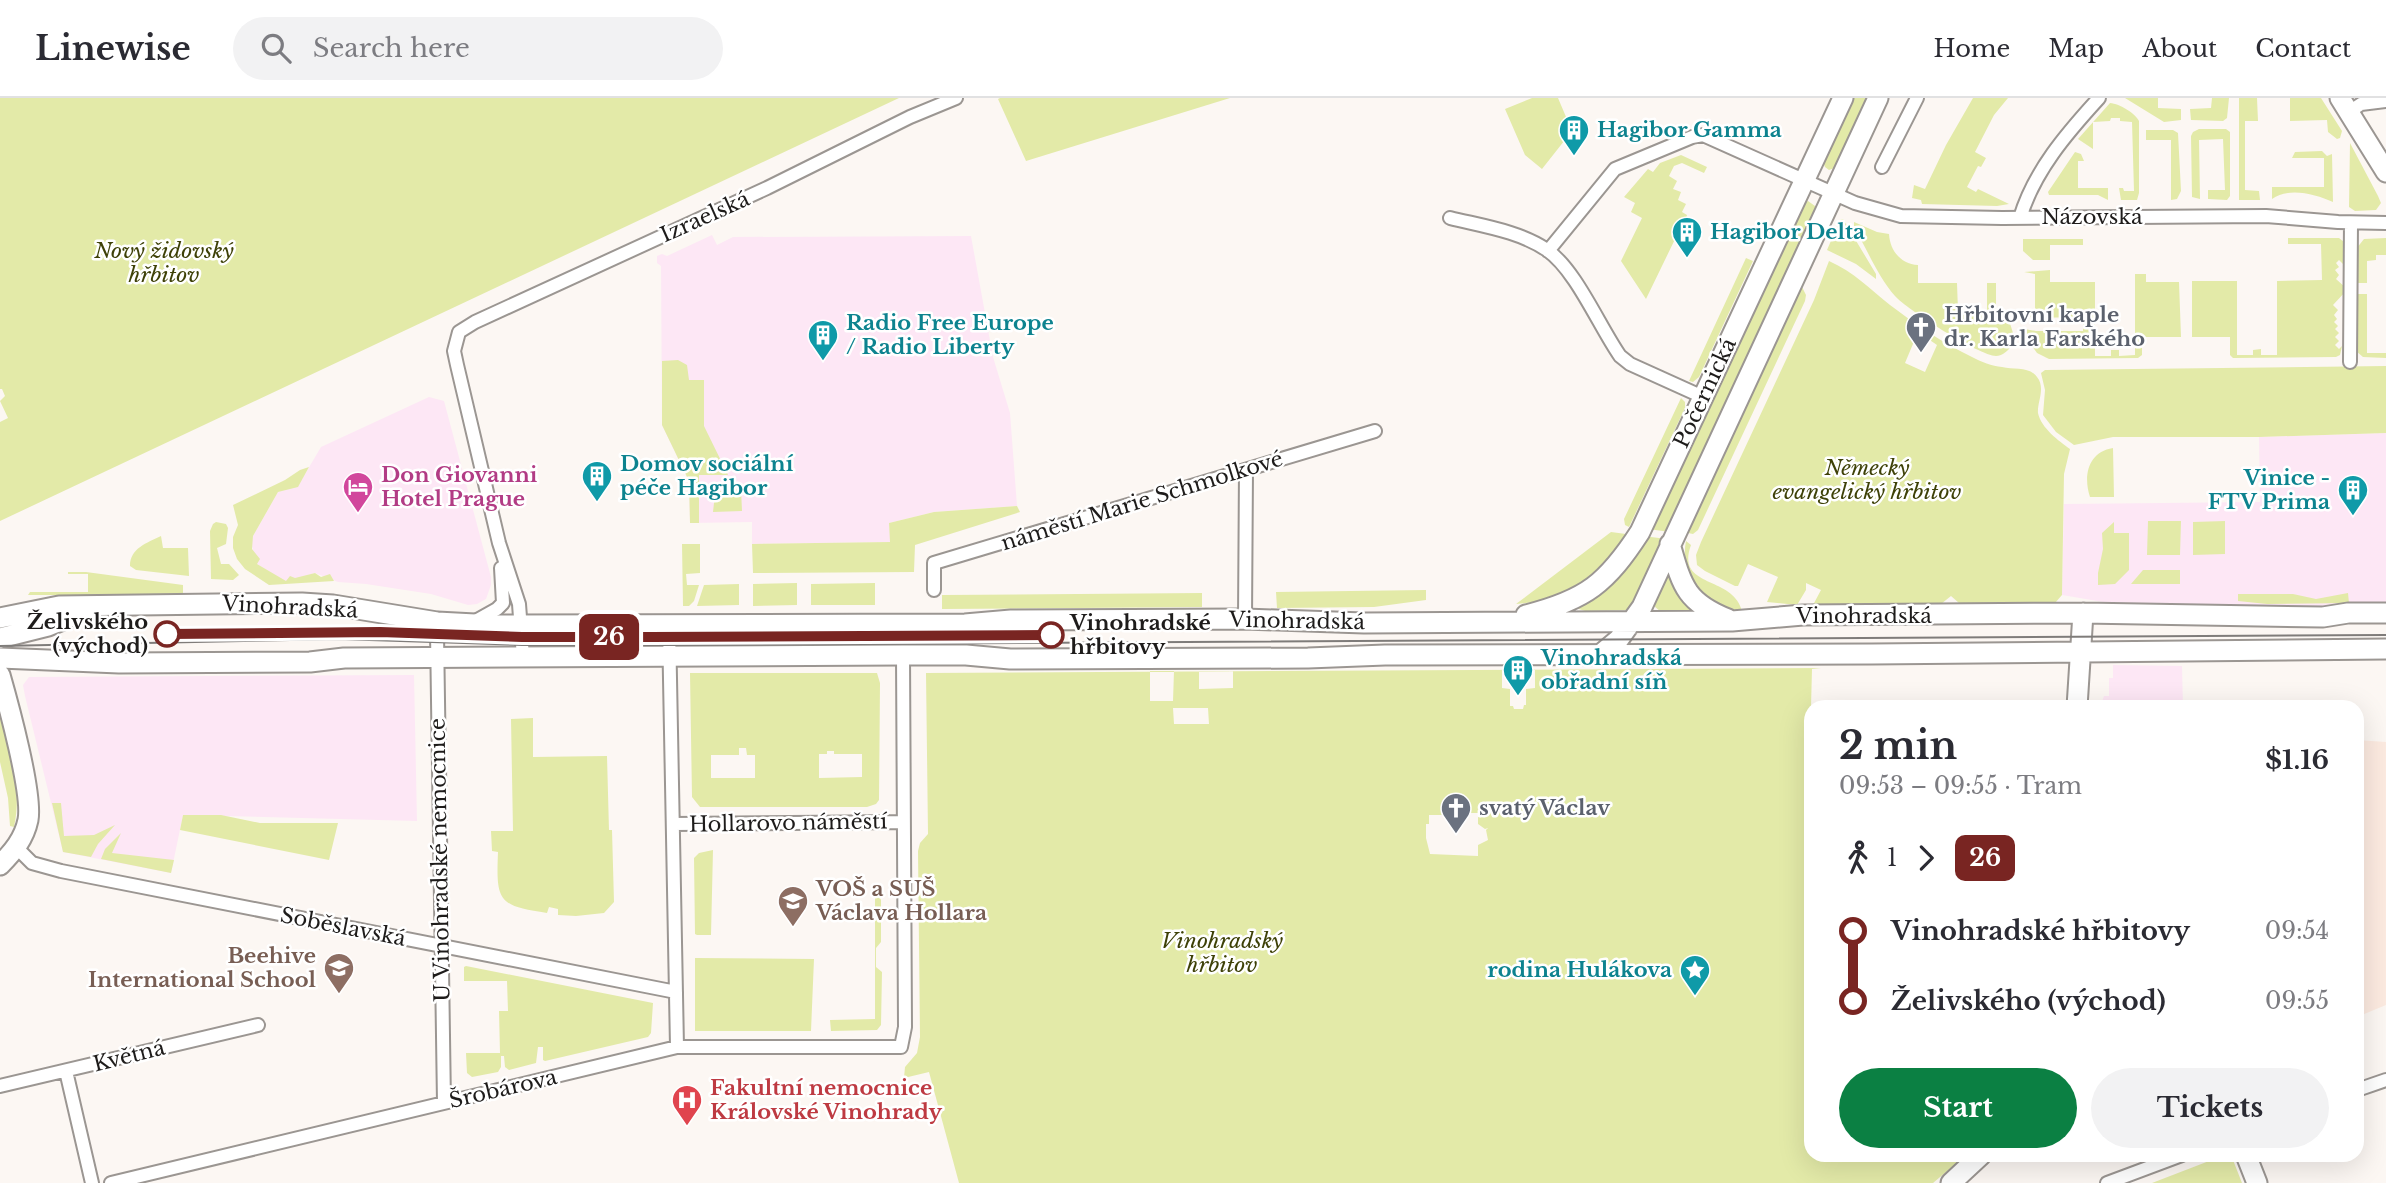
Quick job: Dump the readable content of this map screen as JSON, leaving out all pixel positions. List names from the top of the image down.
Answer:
{
  "streets": {
    "main road": ["Počernická", "Vinohradská"],
    "street": [
      "Izraelská",
      "Názovská",
      "náměstí Marie Schmolkové",
      "Hollarovo náměstí",
      "U Vinohradské nemocnice",
      "Soběslavská",
      "Květná",
      "Šrobárova"
    ]
  },
  "crossings": [
    ["Názovská", "Počernická"],
    ["Počernická", "Vinohradská"],
    ["Vinohradská", "Hollarovo náměstí"],
    ["Vinohradská", "U Vinohradské nemocnice"],
    ["Hollarovo náměstí", "Soběslavská"],
    ["Hollarovo náměstí", "Šrobárova"],
    ["U Vinohradské nemocnice", "Soběslavská"],
    ["U Vinohradské nemocnice", "Šrobárova"]
  ],
  "parks": ["Nový židovský hřbitov", "Německý evangelický hřbitov", "Vinohradský hřbitov"],
  "places": {
    "building": [
      "Hagibor Gamma",
      "Hagibor Delta",
      "Radio Free Europe / Radio Liberty",
      "Domov sociální péče Hagibor",
      "Vinice - FTV Prima",
      "Vinohradská obřadní síň"
    ],
    "church": ["Hřbitovní kaple dr. Karla Farského", "svatý Václav"],
    "hotel": ["Don Giovanni Hotel Prague"],
    "other": ["Želivského (východ)", "Vinohradské hřbitovy"],
    "school or university": ["VOŠ a SUŠ Václava Hollara", "Beehive International School"],
    "place": ["rodina Hulákova"],
    "hospital": ["Fakultní nemocnice Královské Vinohrady"]
  },
  "lines": ["tram line 26"],
  "page": {
    "header": "Linewise",
    "search": "Search here",
    "nav": [
      "Home",
      "Map",
      "About",
      "Contact"
    ],
    "on_map": "26",
    "heading": ["2 min", "09:53 – 09:55 · Tram", "$1.16"],
    "legs": ["1", "26"],
    "list": [
      {
        "name": "Vinohradské hřbitovy",
        "value": "09:54"
      },
      {
        "name": "Želivského (východ)",
        "value": "09:55"
      }
    ],
    "buttons": ["Start", "Tickets"]
  }
}
